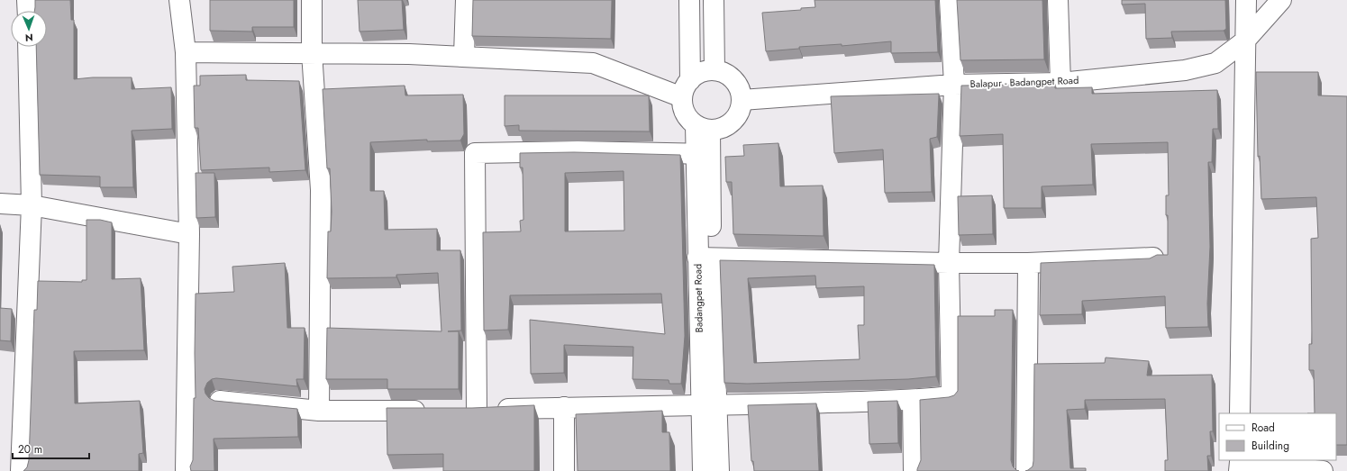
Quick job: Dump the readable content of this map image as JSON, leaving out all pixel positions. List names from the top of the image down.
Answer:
{
  "streets": {
    "street": ["Balapur - Badangpet Road", "Badangpet Road"]
  },
  "crossings": [
    ["Balapur - Badangpet Road", "Badangpet Road"]
  ],
  "legend": ["Road", "Building"],
  "scale_bar": "20 m",
  "north": "bottom"
}
